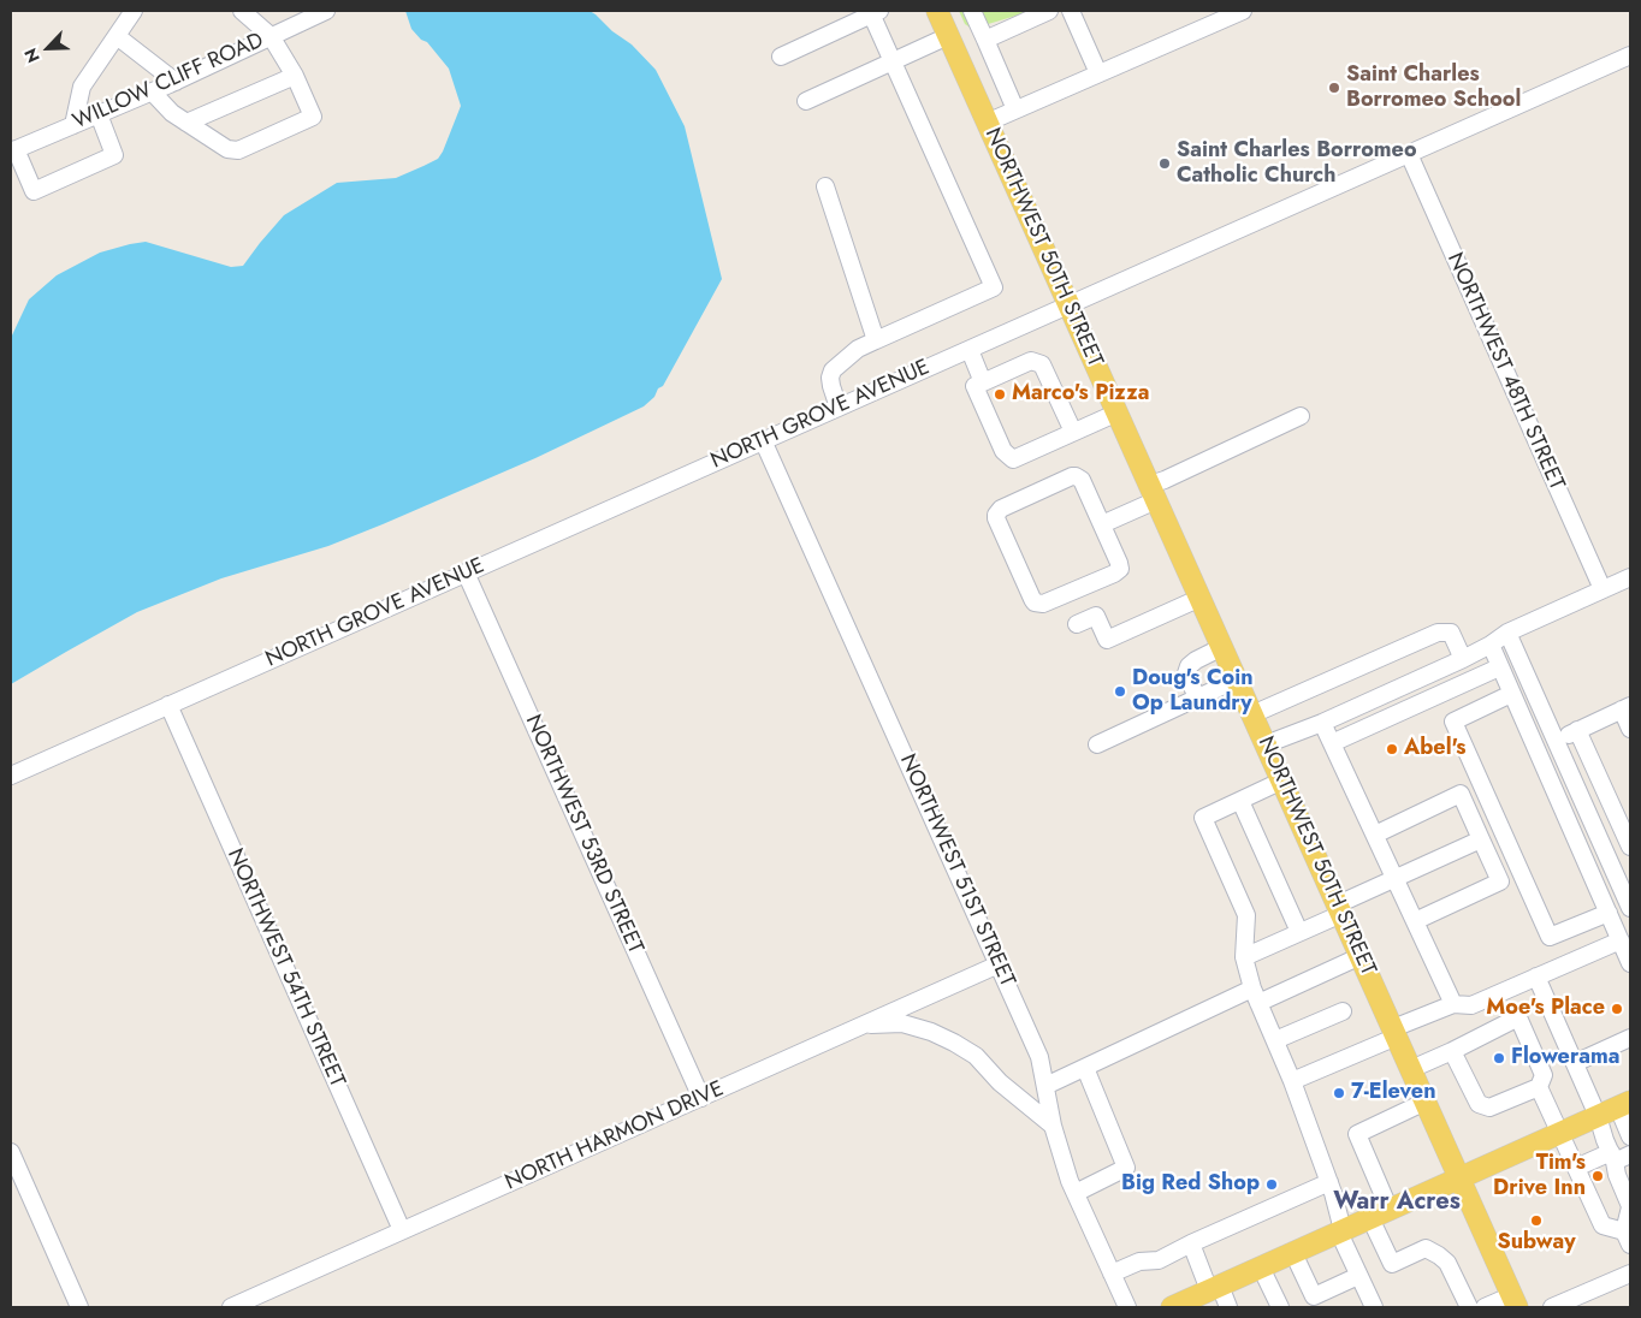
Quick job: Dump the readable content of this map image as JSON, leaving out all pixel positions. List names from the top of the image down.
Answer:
{
  "streets": {
    "main road": ["NORTHWEST 50TH STREET"],
    "street": [
      "WILLOW CLIFF ROAD",
      "NORTHWEST 48TH STREET",
      "NORTH GROVE AVENUE",
      "NORTHWEST 53RD STREET",
      "NORTHWEST 51ST STREET",
      "NORTHWEST 54TH STREET",
      "NORTH HARMON DRIVE"
    ]
  },
  "crossings": [
    ["NORTHWEST 50TH STREET", "NORTH GROVE AVENUE"],
    ["NORTHWEST 48TH STREET", "NORTH GROVE AVENUE"],
    ["NORTH GROVE AVENUE", "NORTHWEST 53RD STREET"],
    ["NORTH GROVE AVENUE", "NORTHWEST 51ST STREET"],
    ["NORTH GROVE AVENUE", "NORTHWEST 54TH STREET"],
    ["NORTHWEST 53RD STREET", "NORTH HARMON DRIVE"],
    ["NORTHWEST 51ST STREET", "NORTH HARMON DRIVE"],
    ["NORTHWEST 54TH STREET", "NORTH HARMON DRIVE"]
  ],
  "districts": ["Warr Acres"],
  "places": [
    "Saint Charles Borromeo School",
    "Saint Charles Borromeo Catholic Church",
    "Marco's Pizza",
    "Doug's Coin Op Laundry",
    "Abel's",
    "Moe's Place",
    "Flowerama",
    "7-Eleven",
    "Tim's Drive Inn",
    "Big Red Shop",
    "Subway"
  ],
  "north": "bottom left"
}
